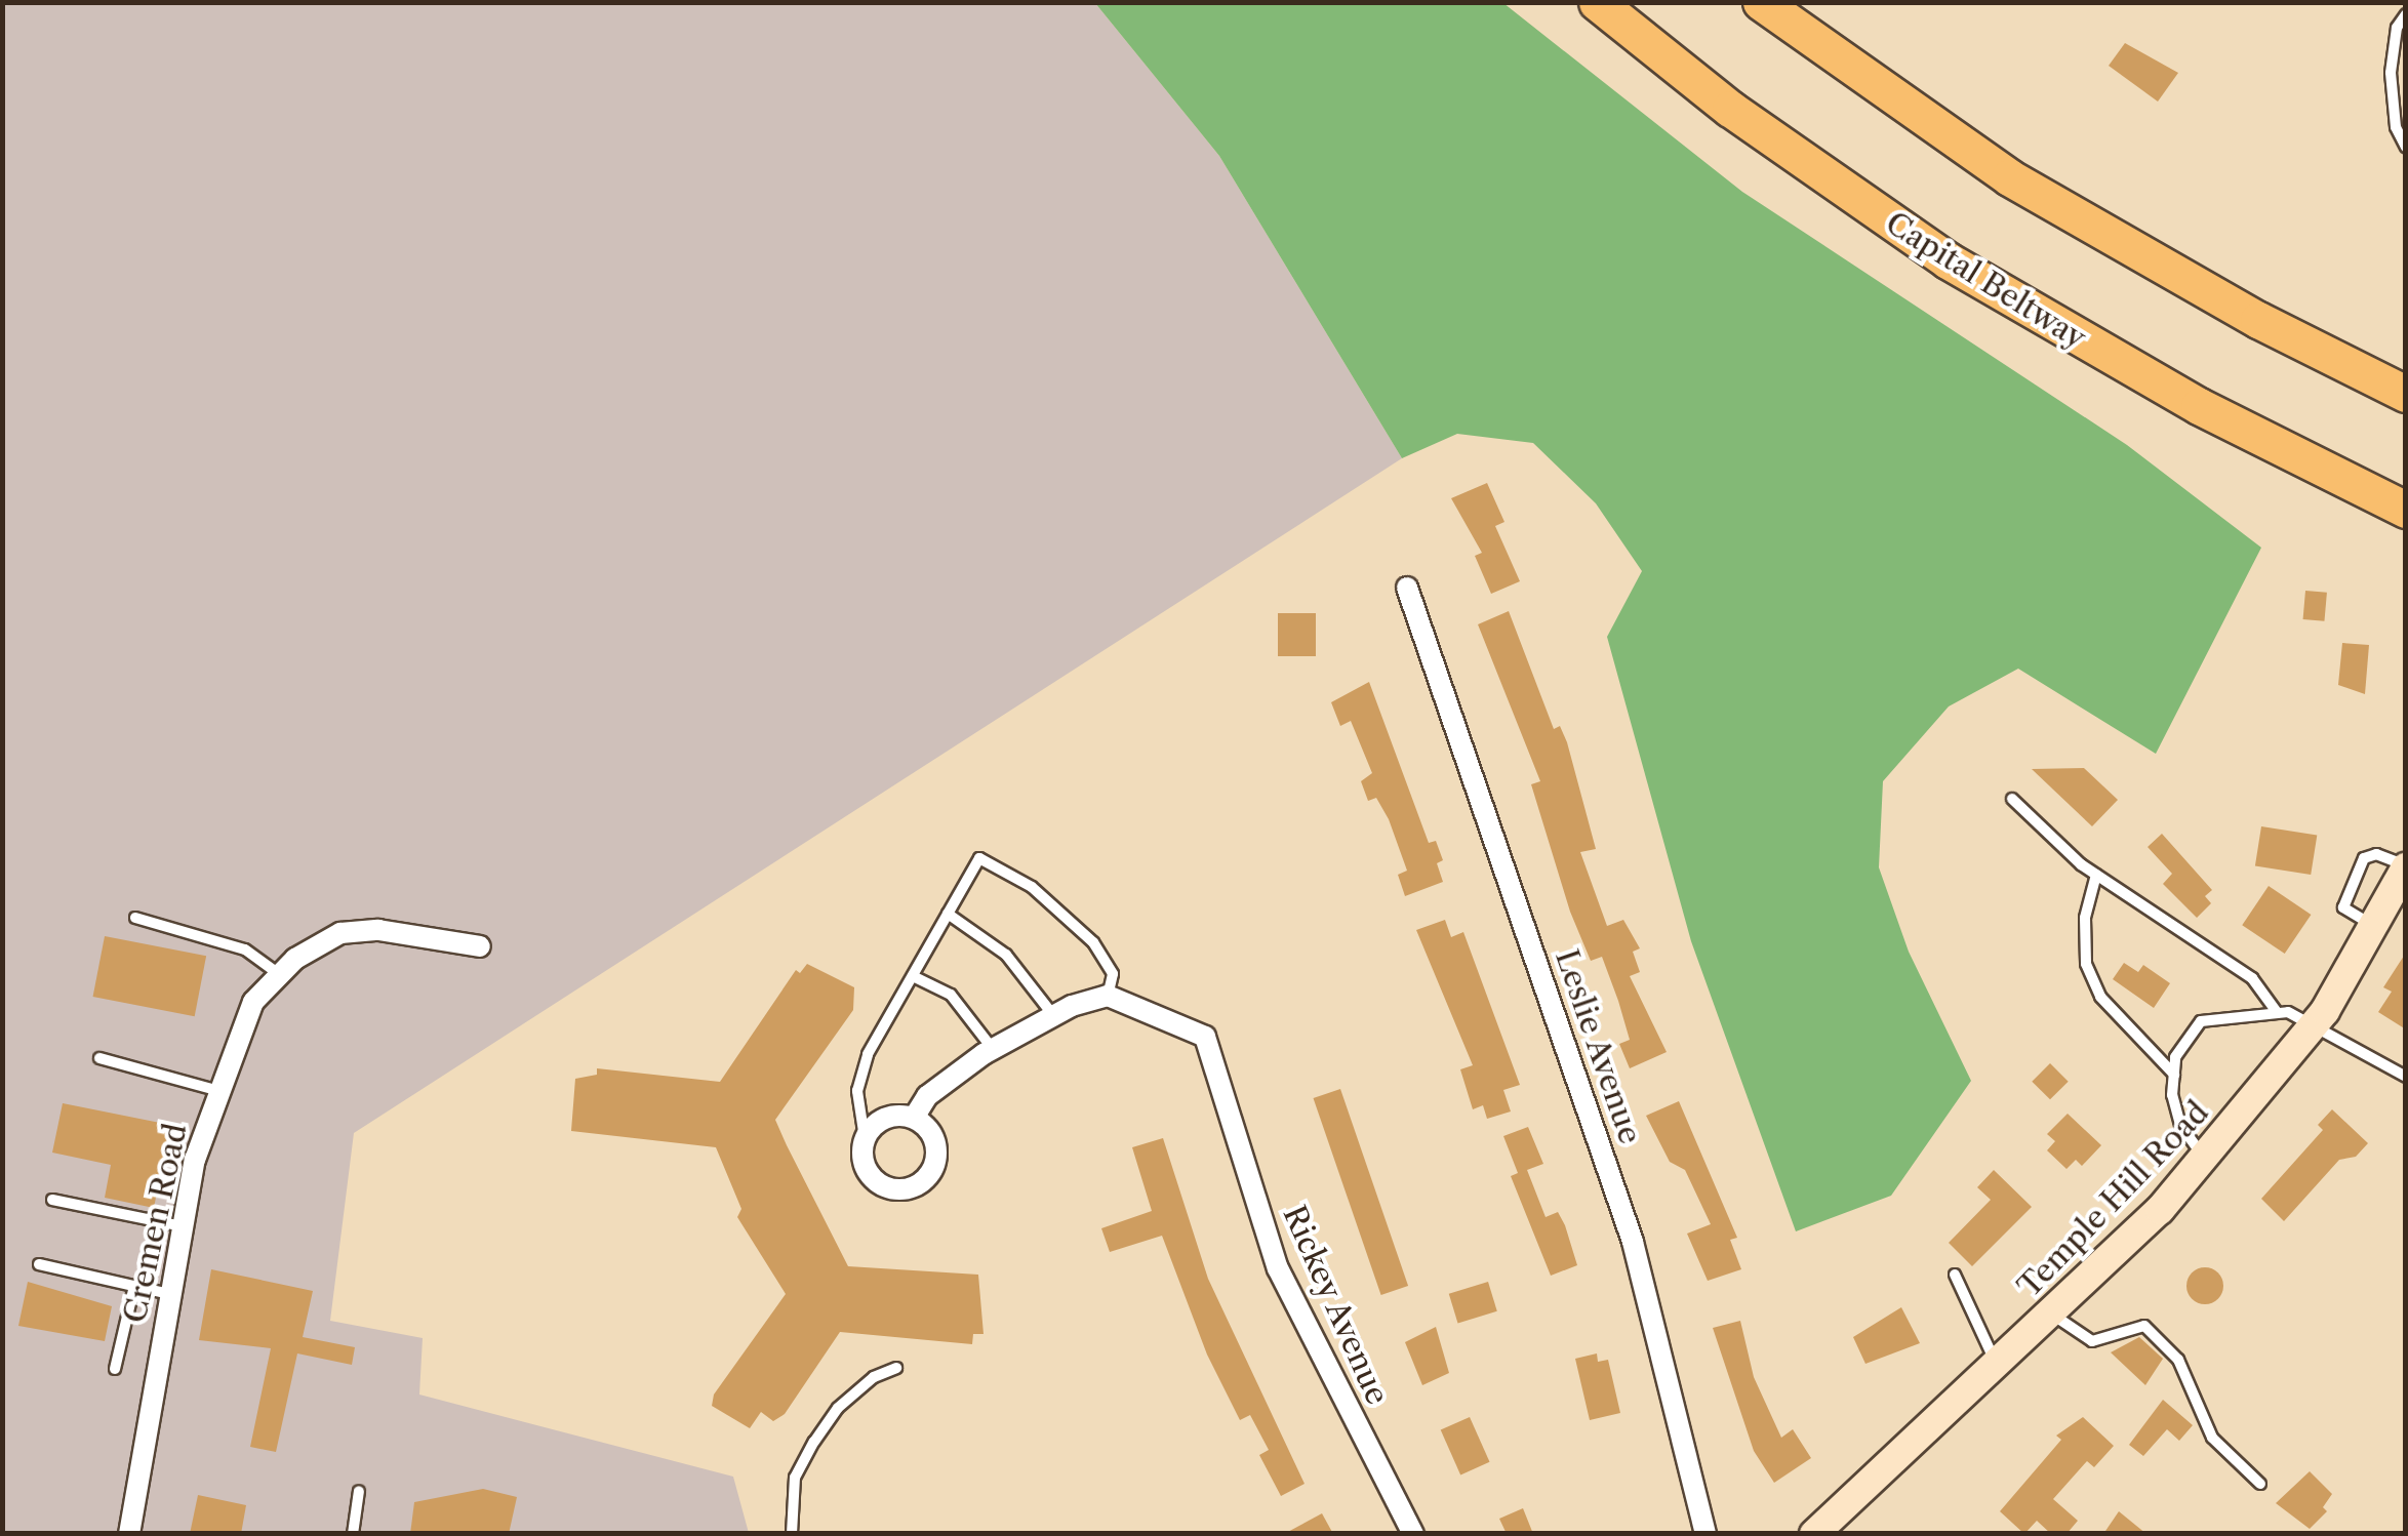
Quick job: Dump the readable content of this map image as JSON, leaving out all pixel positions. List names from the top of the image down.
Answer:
{
  "streets": {
    "highway": ["Capital Beltway"],
    "main road": ["Temple Hill Road"],
    "street": ["Leslie Avenue", "Cremen Road", "Rickey Avenue"]
  }
}
